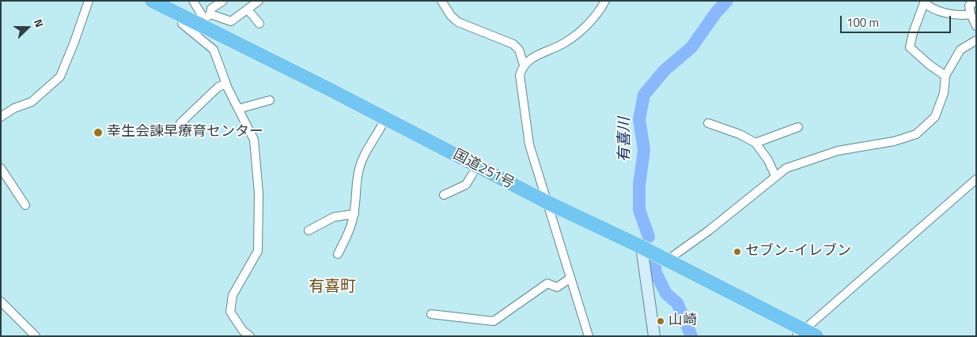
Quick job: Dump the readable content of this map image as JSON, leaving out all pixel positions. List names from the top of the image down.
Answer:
{
  "streets": {
    "highway": ["国道251号"]
  },
  "districts": ["有喜町"],
  "water": ["有喜川"],
  "places": ["幸生会諫早療育センター", "セブン-イレブン", "山崎"],
  "scale_bar": "100 m",
  "north": "right"
}
